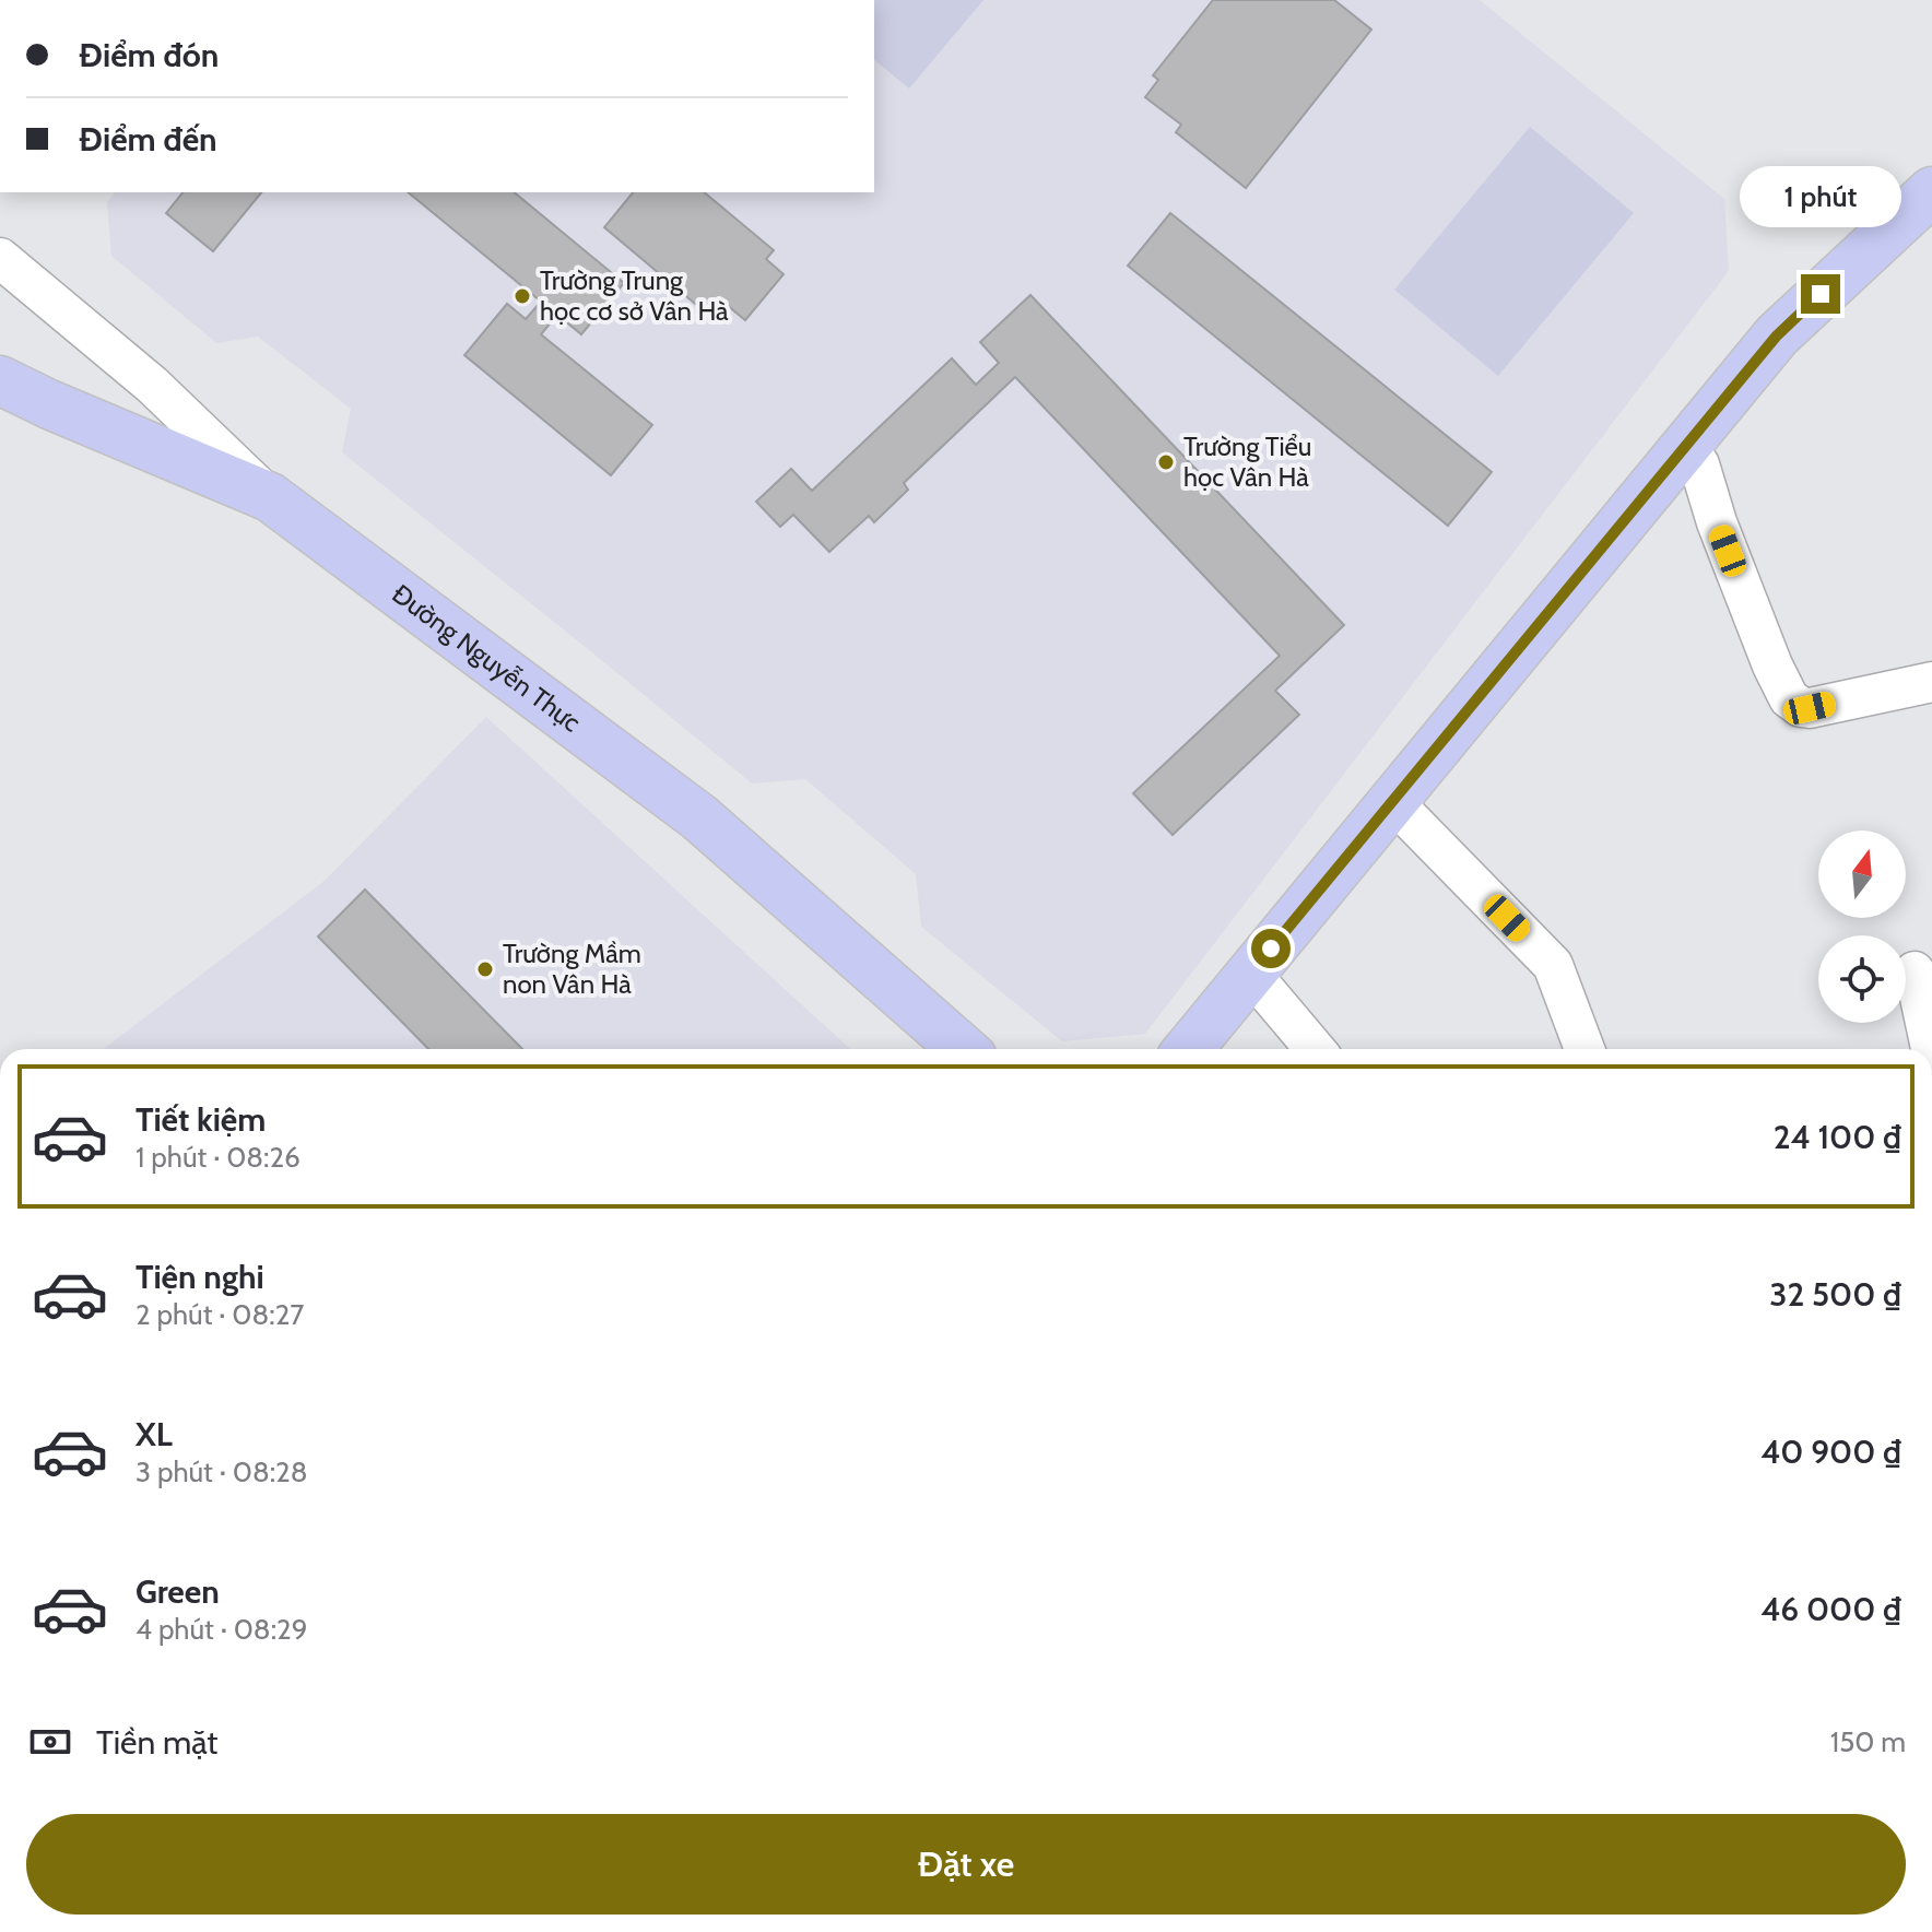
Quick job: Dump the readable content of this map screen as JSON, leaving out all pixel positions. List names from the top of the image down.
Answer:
{
  "streets": {
    "main road": ["Đường Nguyễn Thực"]
  },
  "places": ["Trường Trung học cơ sở Vân Hà", "Trường Tiểu học Vân Hà", "Trường Mầm non Vân Hà"],
  "north": "top",
  "page": {
    "banner": ["Điểm đón", "Điểm đến"],
    "bubble": "1 phút",
    "list": [
      {
        "name": "Tiết kiệm",
        "note": "1 phút · 08:26",
        "value": "24 100 ₫"
      },
      {
        "name": "Tiện nghi",
        "note": "2 phút · 08:27",
        "value": "32 500 ₫"
      },
      {
        "name": "XL",
        "note": "3 phút · 08:28",
        "value": "40 900 ₫"
      },
      {
        "name": "Green",
        "note": "4 phút · 08:29",
        "value": "46 000 ₫"
      }
    ],
    "pay": ["Tiền mặt", "150 m"],
    "buttons": "Đặt xe"
  }
}
